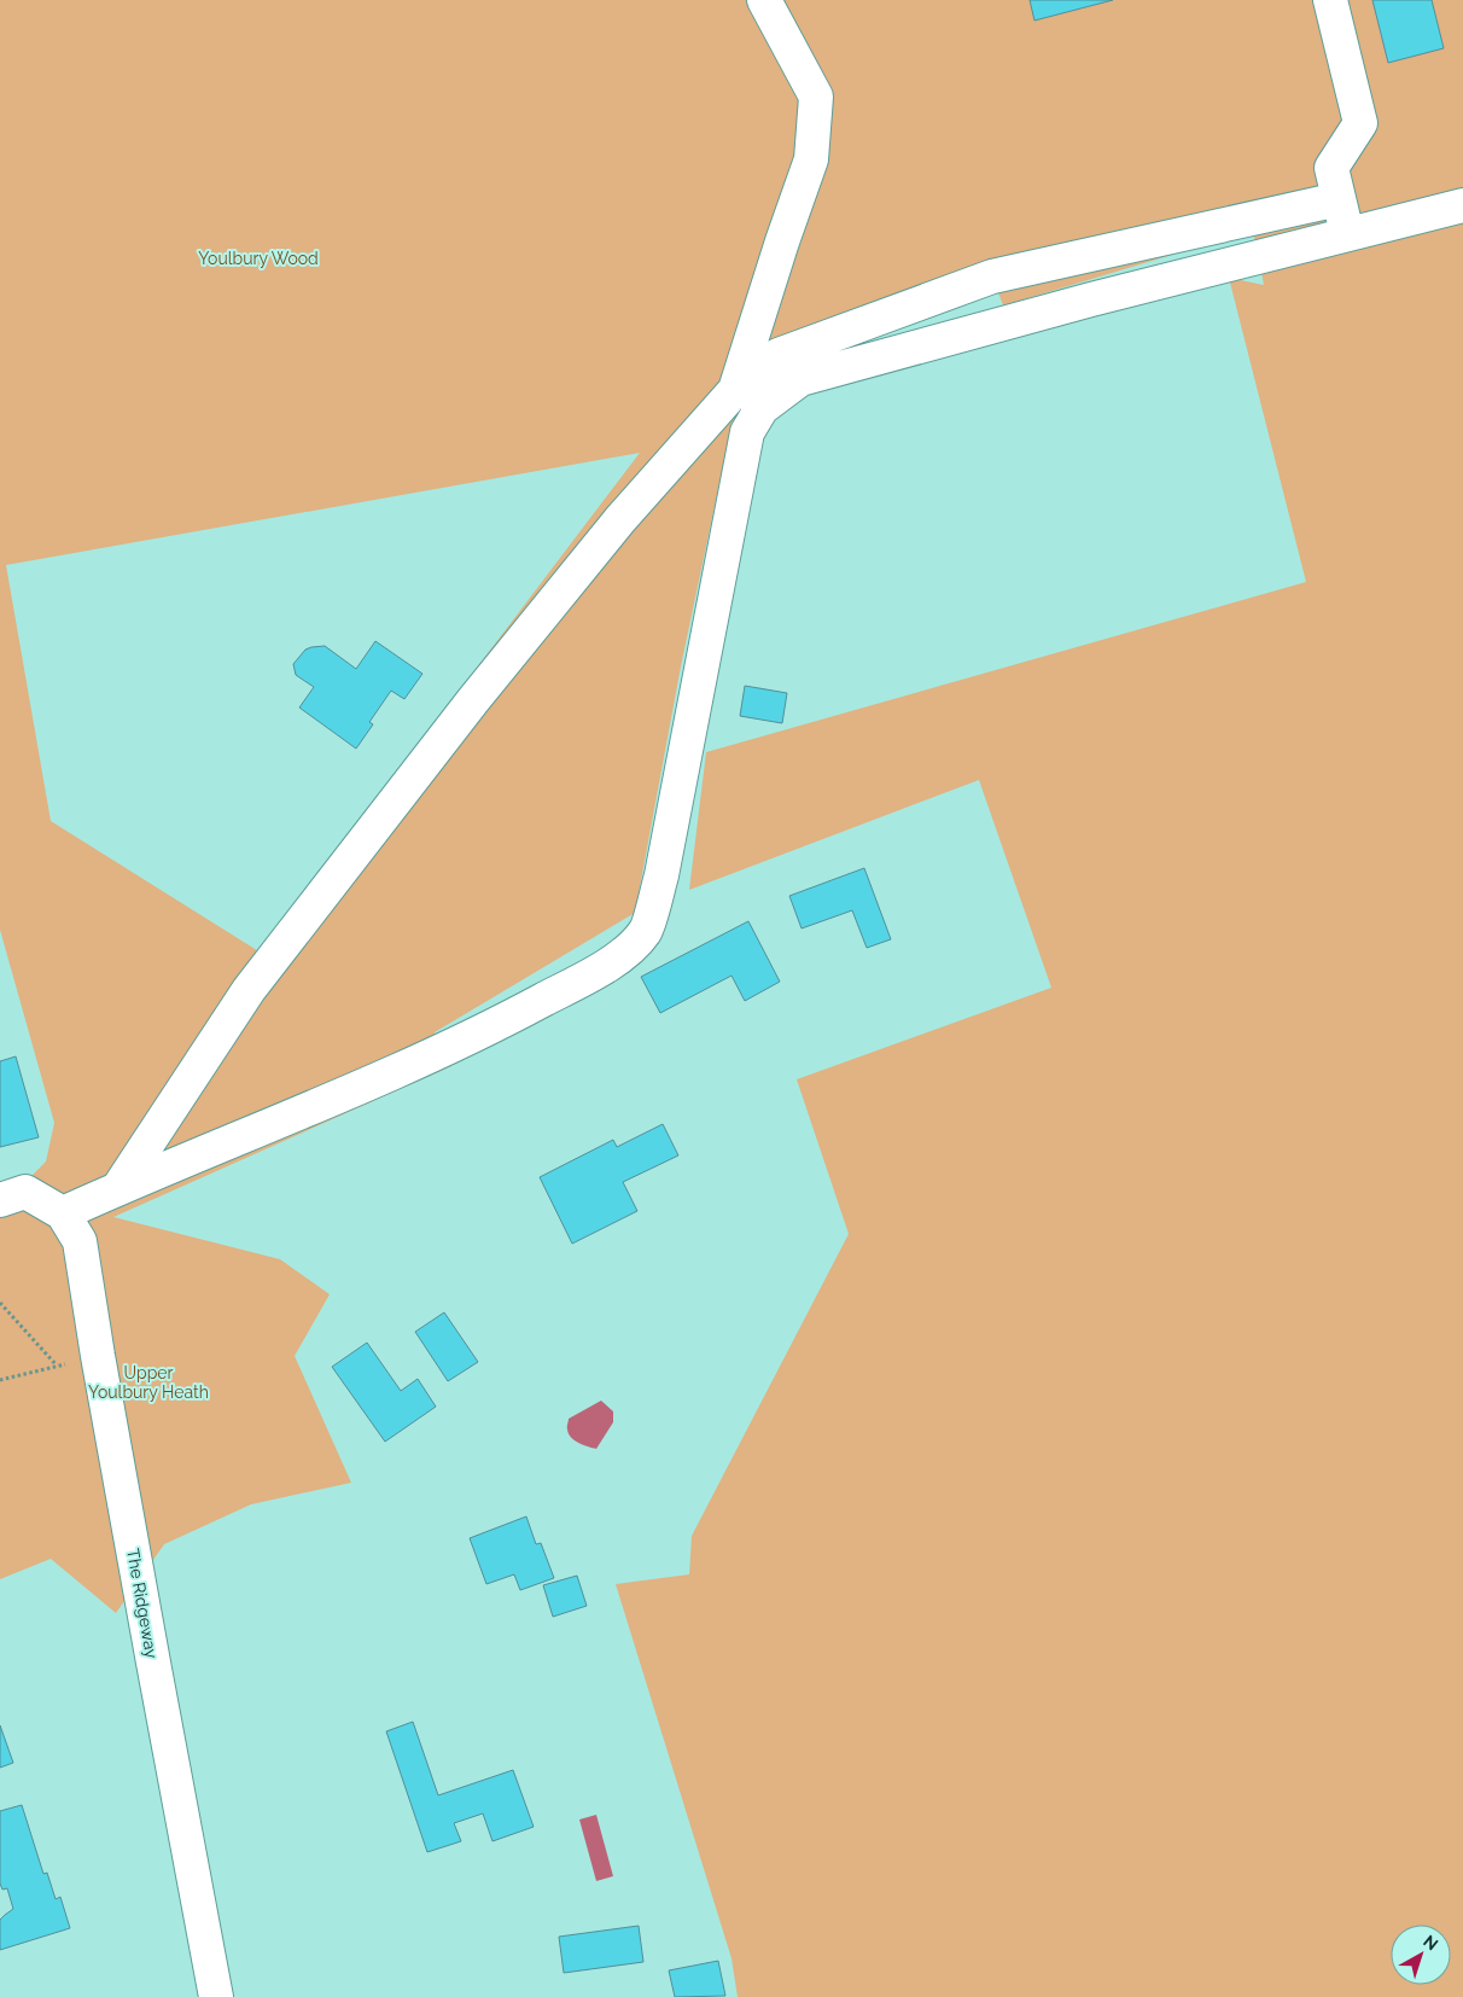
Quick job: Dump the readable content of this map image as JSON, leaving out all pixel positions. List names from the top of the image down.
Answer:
{
  "streets": {
    "street": ["The Ridgeway"]
  },
  "parks": ["Youlbury Wood", "Upper Youlbury Heath"],
  "north": "top right"
}
